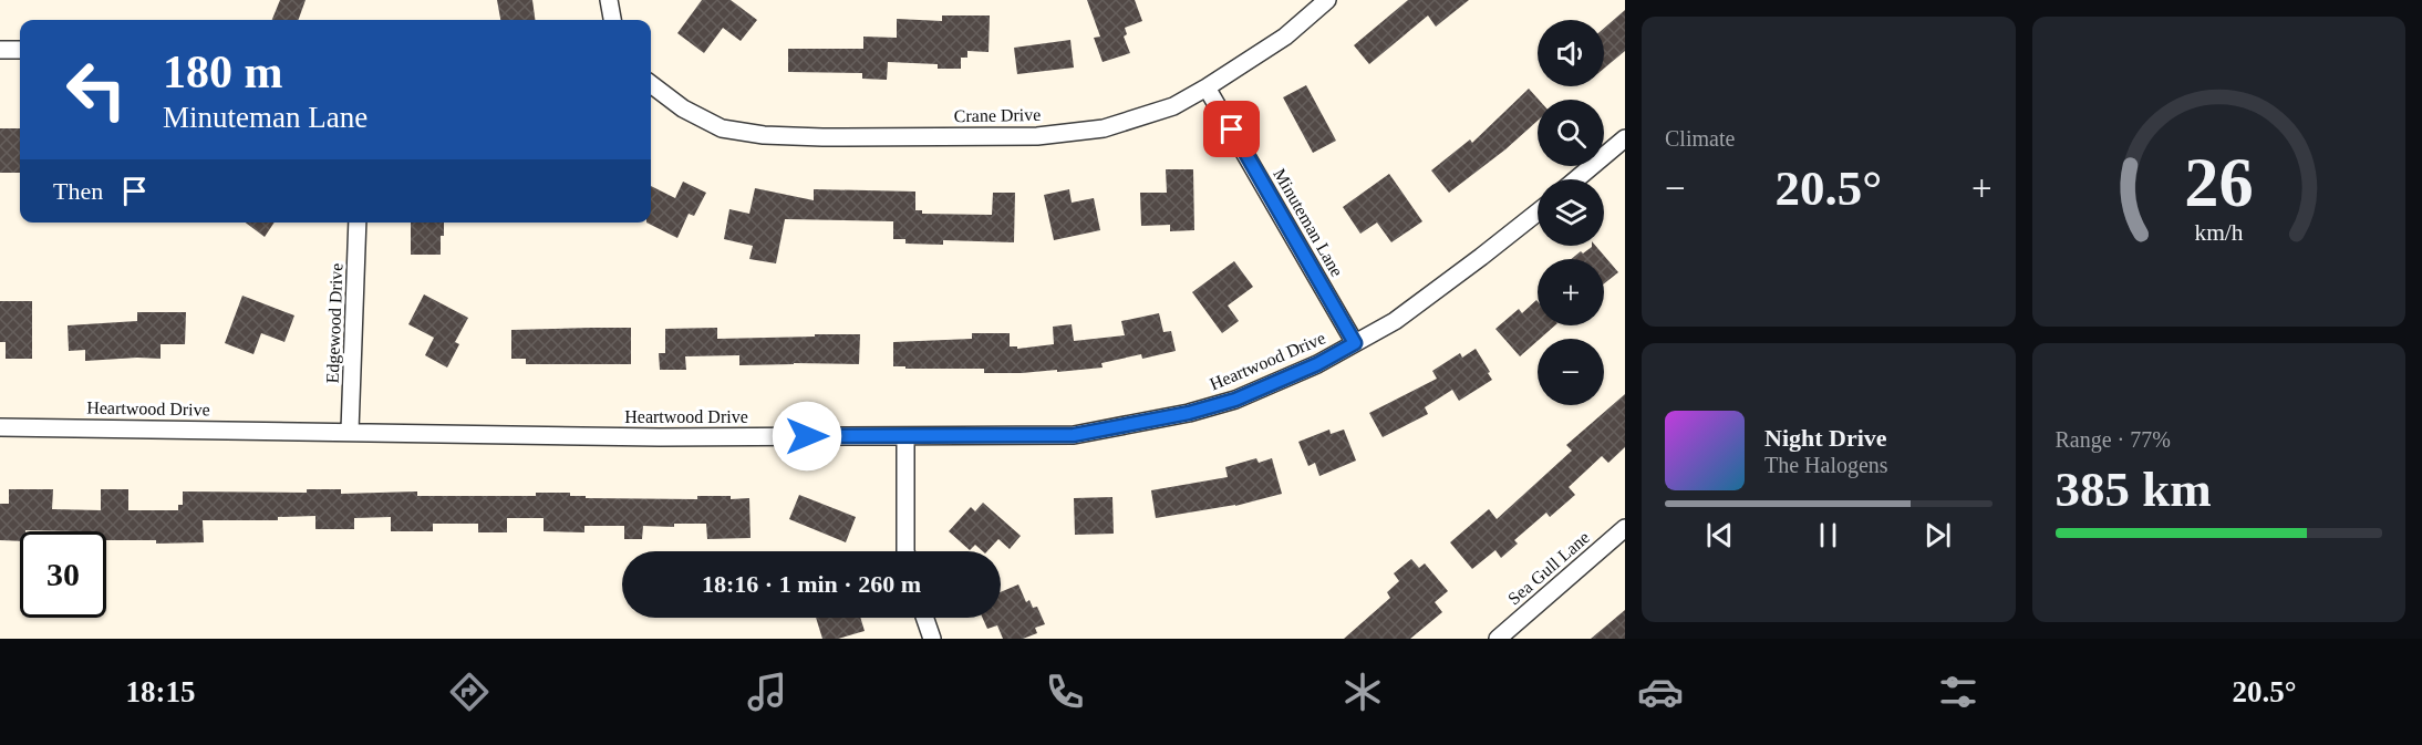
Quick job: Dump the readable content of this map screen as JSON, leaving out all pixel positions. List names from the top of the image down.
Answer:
{
  "streets": {
    "street": [
      "Crane Drive",
      "Minuteman Lane",
      "Edgewood Drive",
      "Heartwood Drive",
      "Sea Gull Lane"
    ]
  },
  "crossings": [
    ["Crane Drive", "Minuteman Lane"],
    ["Minuteman Lane", "Heartwood Drive"],
    ["Edgewood Drive", "Heartwood Drive"]
  ],
  "page": {
    "tile": [
      "Climate",
      ["Range · 77%", "385 km"]
    ],
    "map_buttons": ["+", "−"],
    "turn": ["180 m", "Minuteman Lane"],
    "then": "Then",
    "heat": ["−", "20.5°", "+"],
    "song": ["Night Drive", "The Halogens"],
    "limit": "30",
    "trip": "18:16 · 1 min · 260 m",
    "tabs": ["18:15", "20.5°"],
    "gauge": ["26", "km/h"]
  }
}
